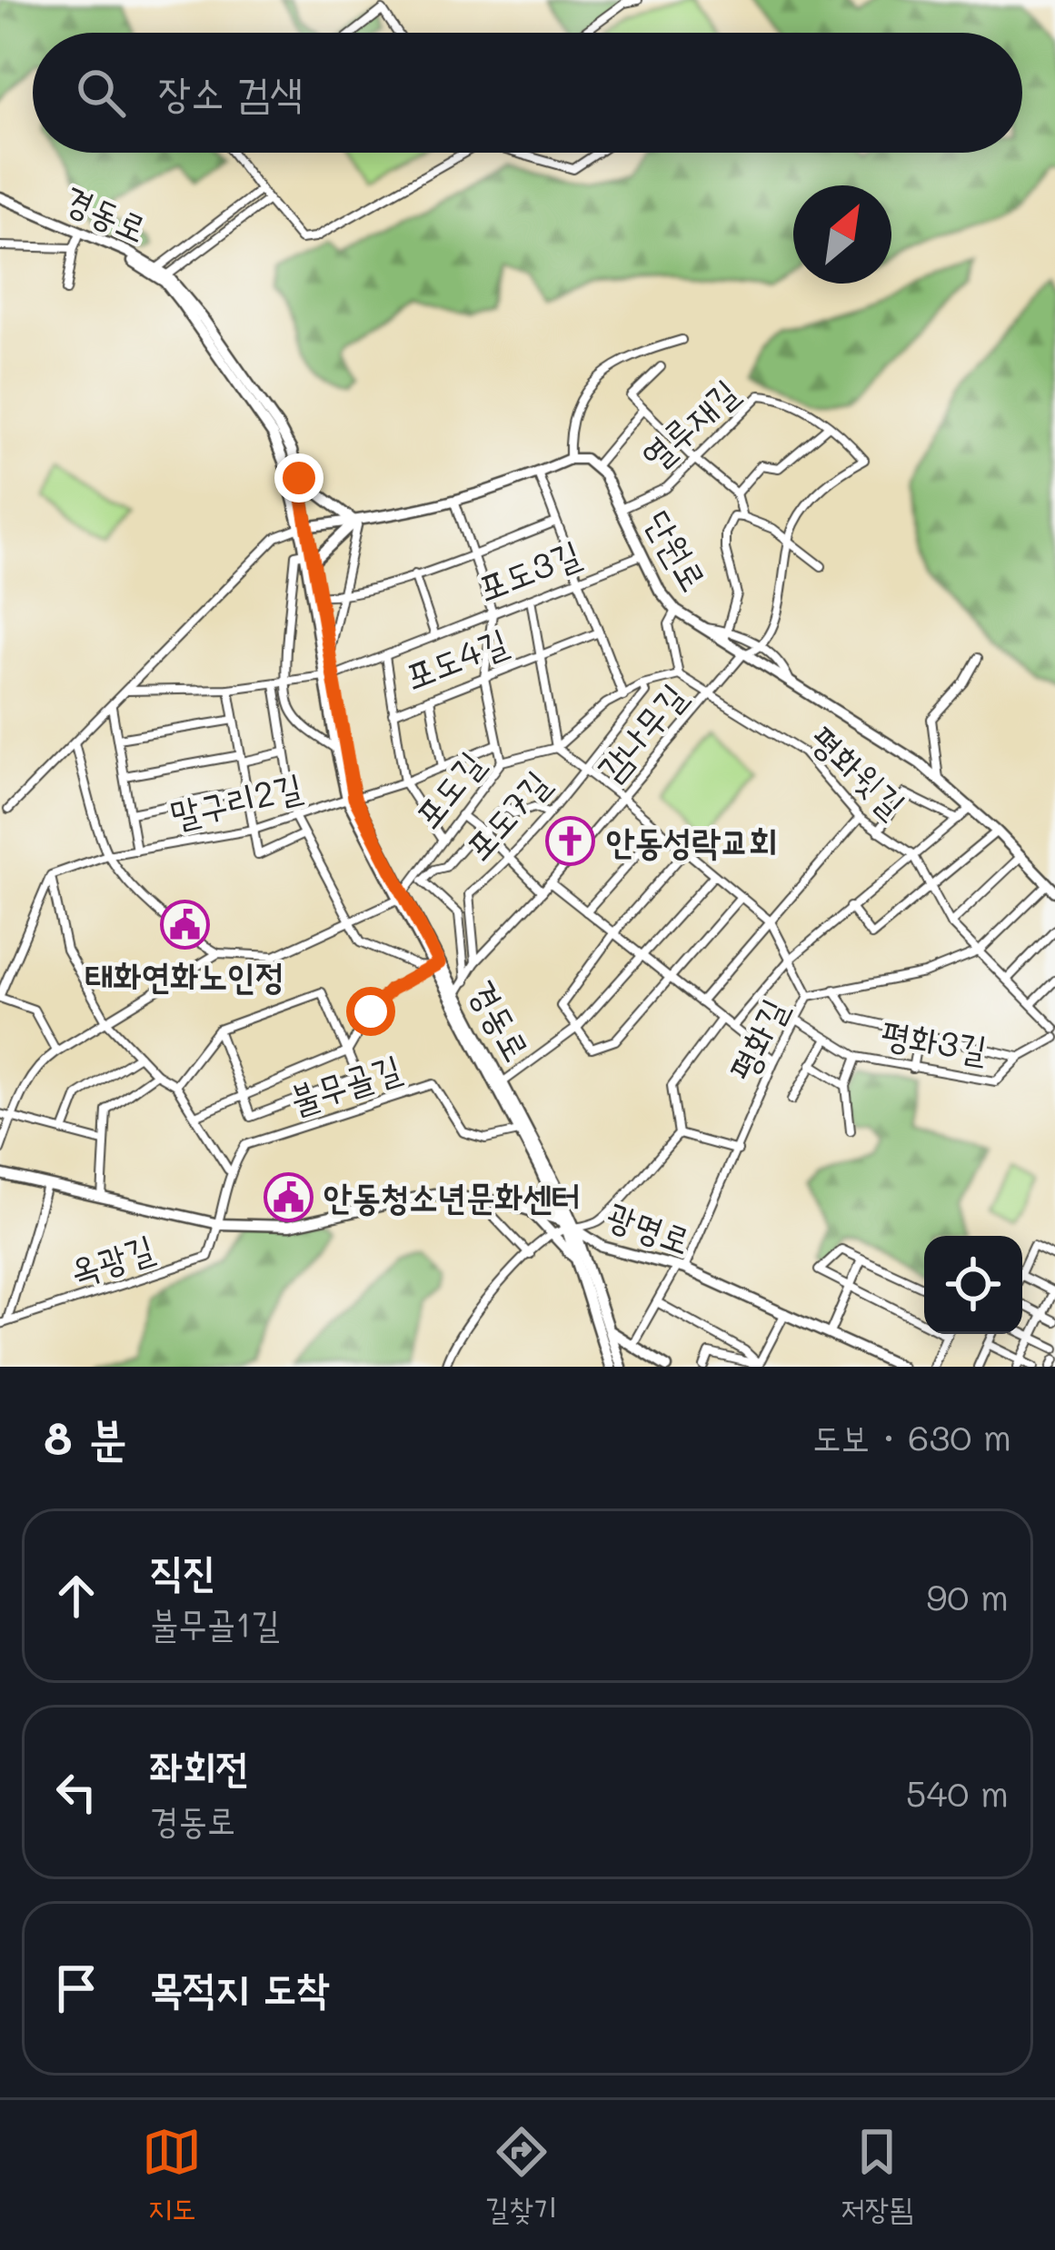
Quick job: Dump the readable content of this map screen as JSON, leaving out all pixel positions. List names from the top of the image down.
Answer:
{
  "streets": {
    "street": [
      "경동로",
      "열루재길",
      "단원로",
      "포도3길",
      "포도4길",
      "감나무길",
      "평화윗길",
      "포도길",
      "말구리2길",
      "포도7길",
      "평화길",
      "평화3길",
      "불무골길",
      "광명로",
      "옥광길"
    ]
  },
  "crossings": [
    ["경동로", "포도3길"],
    ["경동로", "감나무길"],
    ["경동로", "포도길"],
    ["경동로", "말구리2길"],
    ["경동로", "불무골길"],
    ["경동로", "광명로"],
    ["열루재길", "단원로"],
    ["단원로", "포도3길"],
    ["단원로", "감나무길"],
    ["단원로", "평화윗길"],
    ["포도3길", "포도4길"],
    ["감나무길", "평화윗길"],
    ["감나무길", "포도7길"],
    ["평화윗길", "평화길"],
    ["포도길", "포도7길"],
    ["평화길", "평화3길"],
    ["평화길", "광명로"],
    ["광명로", "옥광길"]
  ],
  "places": {
    "church": ["안동성락교회"],
    "public building": ["태화연화노인정", "안동청소년문화센터"]
  },
  "north": "top right",
  "page": {
    "search": "장소 검색",
    "heading": ["8 분", "도보 · 630 m"],
    "list": [
      ["직진", "불무골1길", "90 m"],
      ["좌회전", "경동로", "540 m"],
      "목적지 도착"
    ],
    "nav": ["지도", "길찾기", "저장됨"]
  }
}
